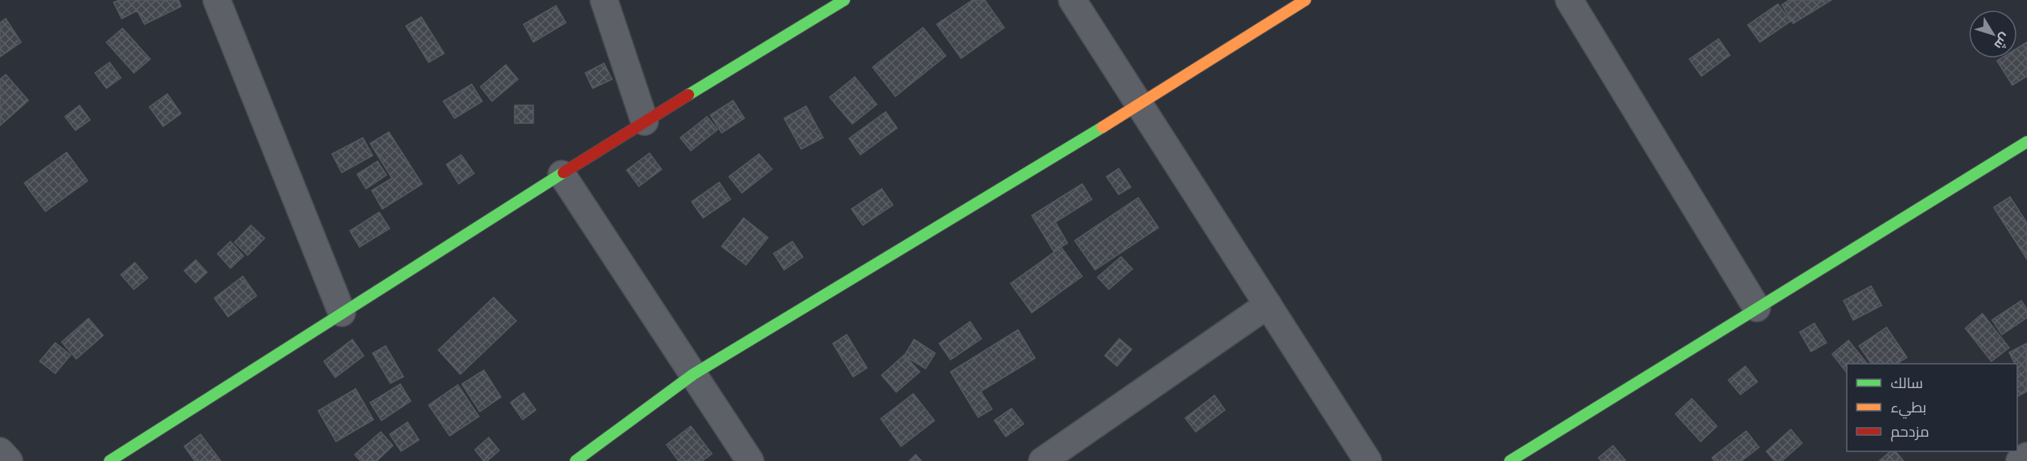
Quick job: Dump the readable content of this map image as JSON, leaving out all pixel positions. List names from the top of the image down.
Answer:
{
  "legend": ["سالك", "بطيء", "مزدحم"],
  "north": "bottom right"
}
